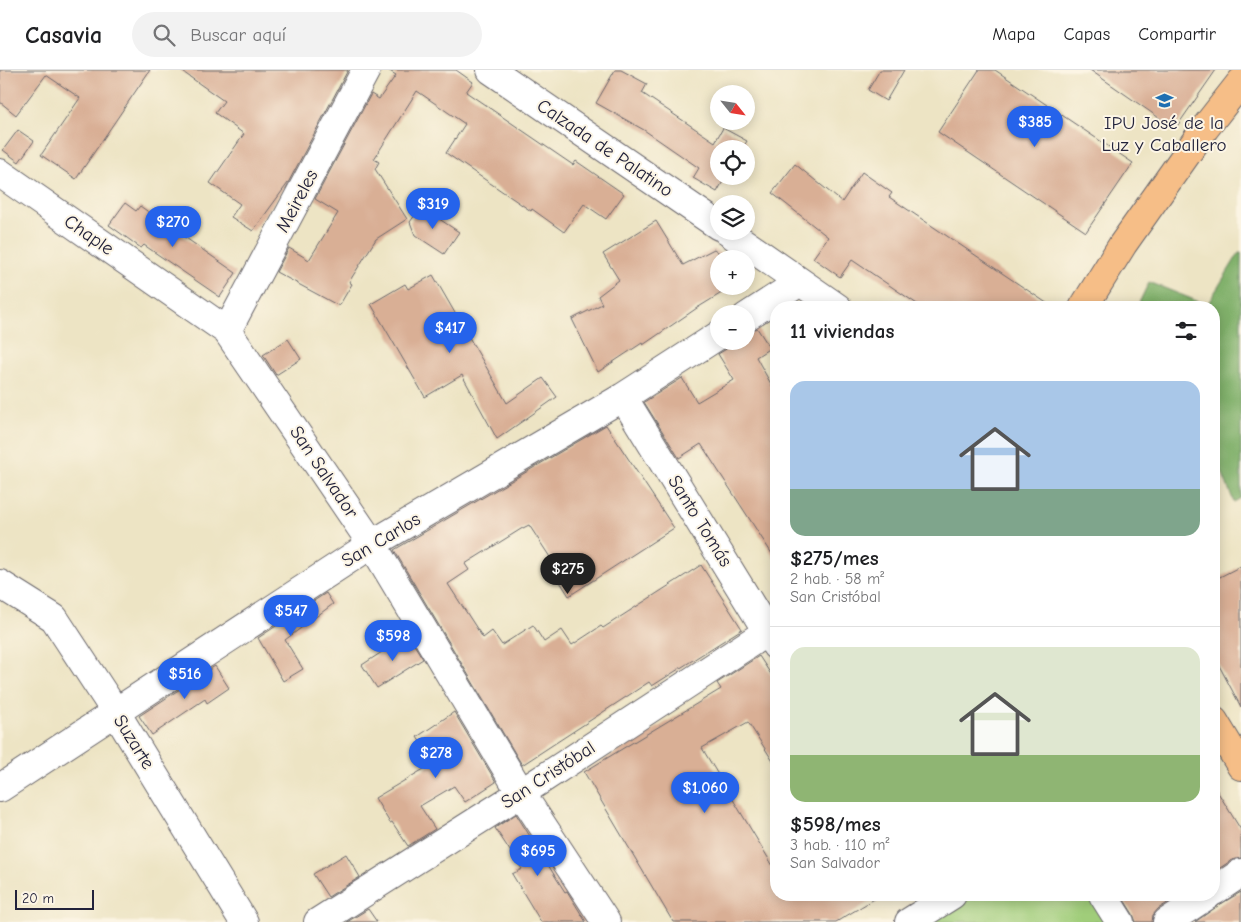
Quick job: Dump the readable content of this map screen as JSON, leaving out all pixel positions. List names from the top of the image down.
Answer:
{
  "streets": {
    "street": [
      "Calzada de Palatino",
      "Meireles",
      "Chaple",
      "San Salvador",
      "Santo Tomás",
      "San Carlos",
      "Suzarte",
      "San Cristóbal"
    ]
  },
  "crossings": [
    ["Meireles", "Chaple"],
    ["Meireles", "San Salvador"],
    ["Chaple", "San Salvador"],
    ["San Salvador", "San Carlos"],
    ["San Salvador", "San Cristóbal"],
    ["Santo Tomás", "San Carlos"],
    ["San Carlos", "Suzarte"]
  ],
  "places": {
    "school or university": ["IPU José de la Luz y Caballero"]
  },
  "scale_bar": "20 m",
  "north": "bottom right",
  "page": {
    "header": "Casavia",
    "search": "Buscar aquí",
    "nav": ["Mapa", "Capas", "Compartir"],
    "map_buttons": ["+", "−"],
    "price": [
      "$385",
      "$319",
      "$270",
      "$417",
      "$275",
      "$547",
      "$598",
      "$516",
      "$278",
      "$1,060",
      "$695"
    ],
    "heading": "11 viviendas",
    "list": [
      {
        "name": "$275/mes",
        "note": "2 hab. · 58 m² · San Cristóbal"
      },
      {
        "name": "$598/mes",
        "note": "3 hab. · 110 m² · San Salvador"
      }
    ],
    "scale": "20 m"
  }
}
